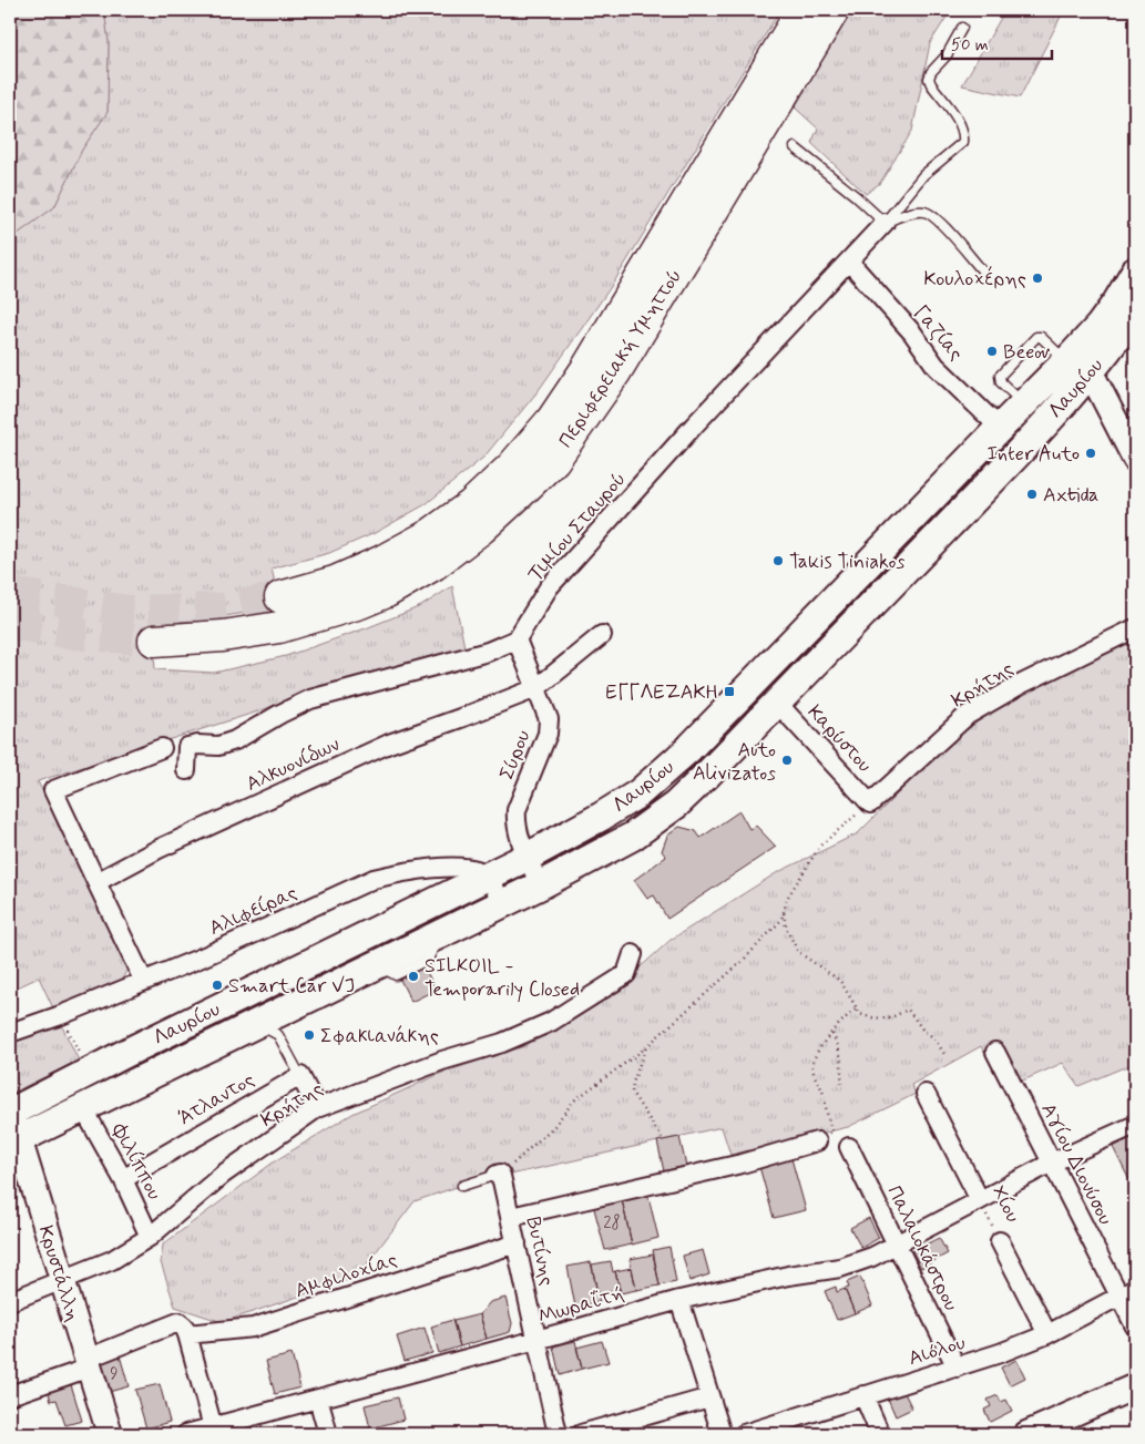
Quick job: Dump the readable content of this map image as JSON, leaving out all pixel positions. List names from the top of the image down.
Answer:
{
  "streets": {
    "highway": ["Περιφερειακή Υμηττού"],
    "main road": ["Λαυρίου"],
    "street": [
      "Γαζίας",
      "Τιμίου Σταυρού",
      "Κρήτης",
      "Καρύστου",
      "Σύρου",
      "Αλκυονίδων",
      "Αλιφείρας",
      "Άτλαντος",
      "Φιλίππου",
      "Αγίου Διονύσου",
      "Χίου",
      "Παλαιοκάστρου",
      "Βυτίνης",
      "Κρυστάλλη",
      "Αμφιλοχίας",
      "Μωραΐτή",
      "Αιόλου"
    ]
  },
  "crossings": [
    ["Γαζίας", "Λαυρίου"],
    ["Γαζίας", "Τιμίου Σταυρού"],
    ["Λαυρίου", "Καρύστου"],
    ["Λαυρίου", "Σύρου"],
    ["Λαυρίου", "Αλιφείρας"],
    ["Λαυρίου", "Φιλίππου"],
    ["Λαυρίου", "Κρυστάλλη"],
    ["Τιμίου Σταυρού", "Σύρου"],
    ["Κρήτης", "Καρύστου"],
    ["Κρήτης", "Φιλίππου"],
    ["Κρήτης", "Κρυστάλλη"],
    ["Σύρου", "Αλκυονίδων"],
    ["Άτλαντος", "Φιλίππου"],
    ["Αγίου Διονύσου", "Μωραΐτή"],
    ["Αγίου Διονύσου", "Αιόλου"],
    ["Χίου", "Μωραΐτή"],
    ["Χίου", "Αιόλου"],
    ["Παλαιοκάστρου", "Μωραΐτή"],
    ["Παλαιοκάστρου", "Αιόλου"],
    ["Βυτίνης", "Αμφιλοχίας"],
    ["Βυτίνης", "Μωραΐτή"]
  ],
  "places": {
    "other": [
      "Κουλοχέρης",
      "Beeov",
      "Inter Auto",
      "Axtida",
      "Takis Tiniakos",
      "Auto Alivizatos",
      "SILKOIL - Temporarily Closed",
      "Smart Car VJ",
      "Σφακιανάκης"
    ],
    "transit": ["ΕΓΓΛΕΖΑΚΗ"]
  },
  "house_numbers": ["28", "9"],
  "scale_bar": "50 m"
}
